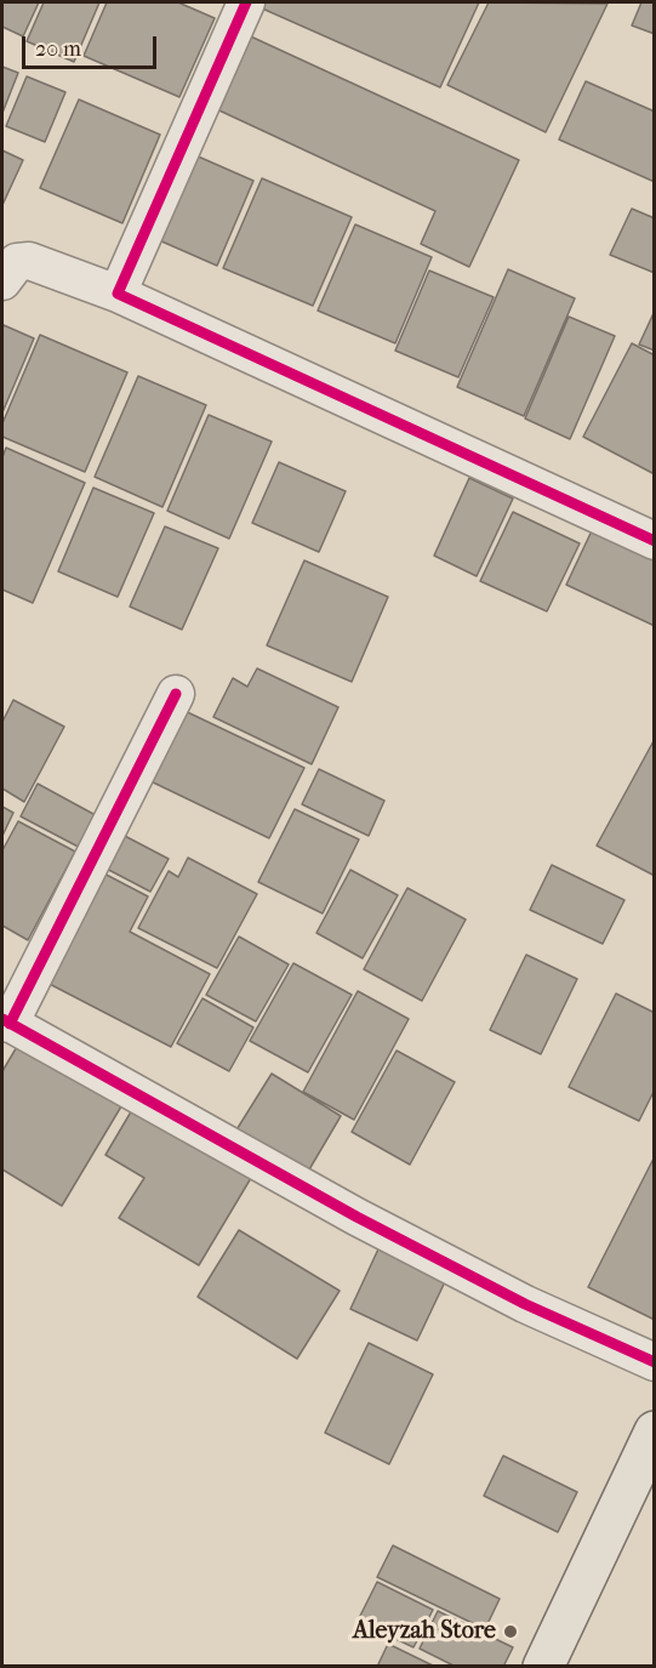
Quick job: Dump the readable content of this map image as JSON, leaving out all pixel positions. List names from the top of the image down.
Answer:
{
  "places": ["Aleyzah Store"],
  "scale_bar": "20 m"
}
